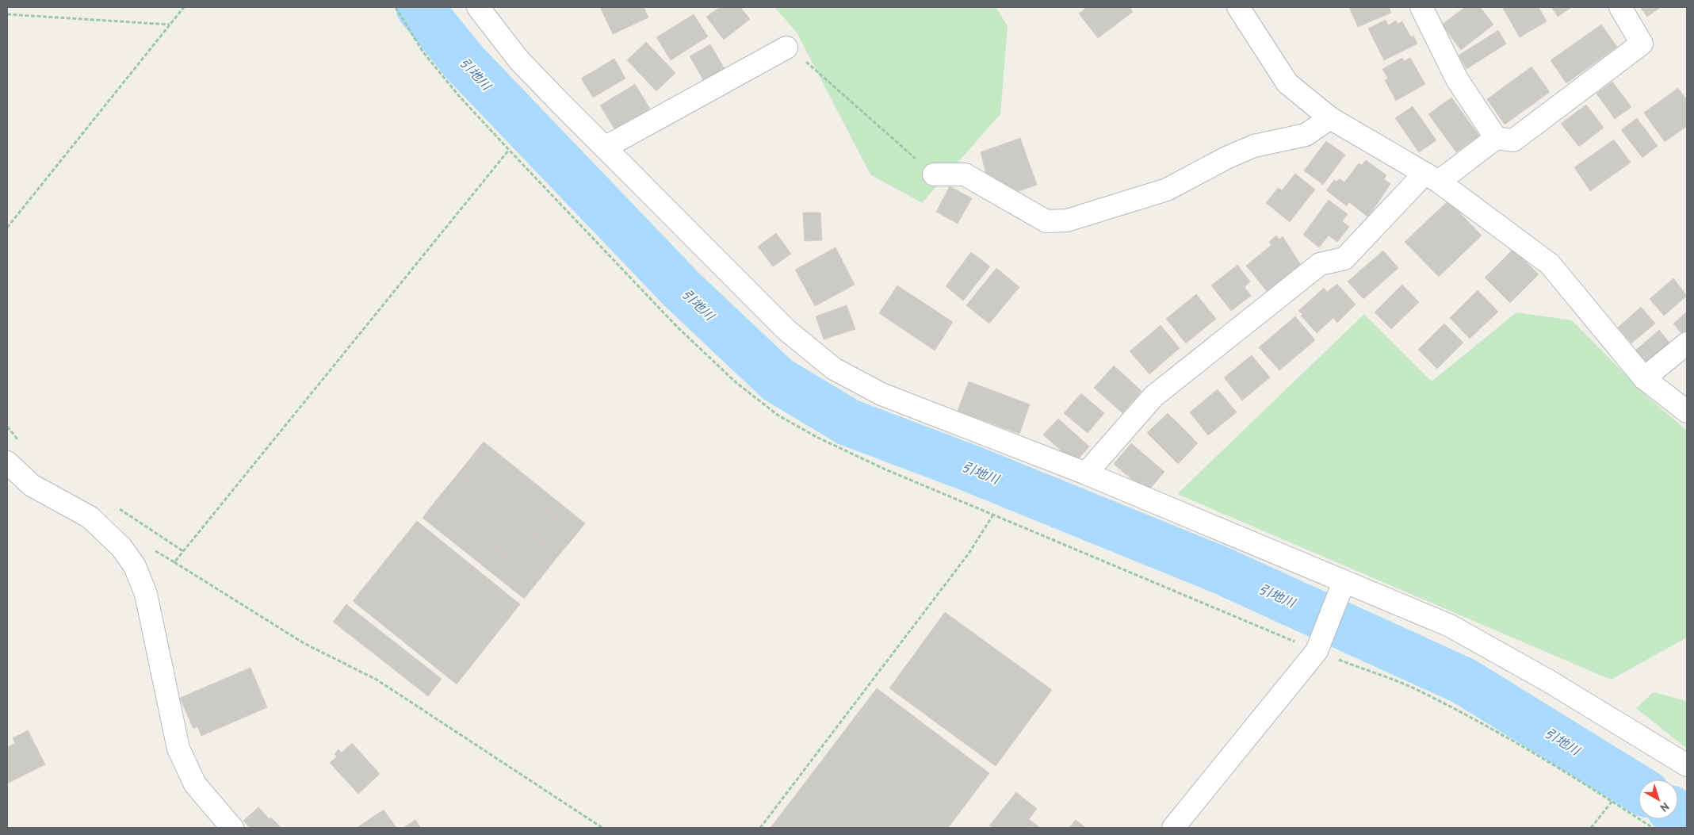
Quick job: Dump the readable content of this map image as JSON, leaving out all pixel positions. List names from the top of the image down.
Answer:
{
  "water": ["引地川"],
  "north": "bottom right"
}
